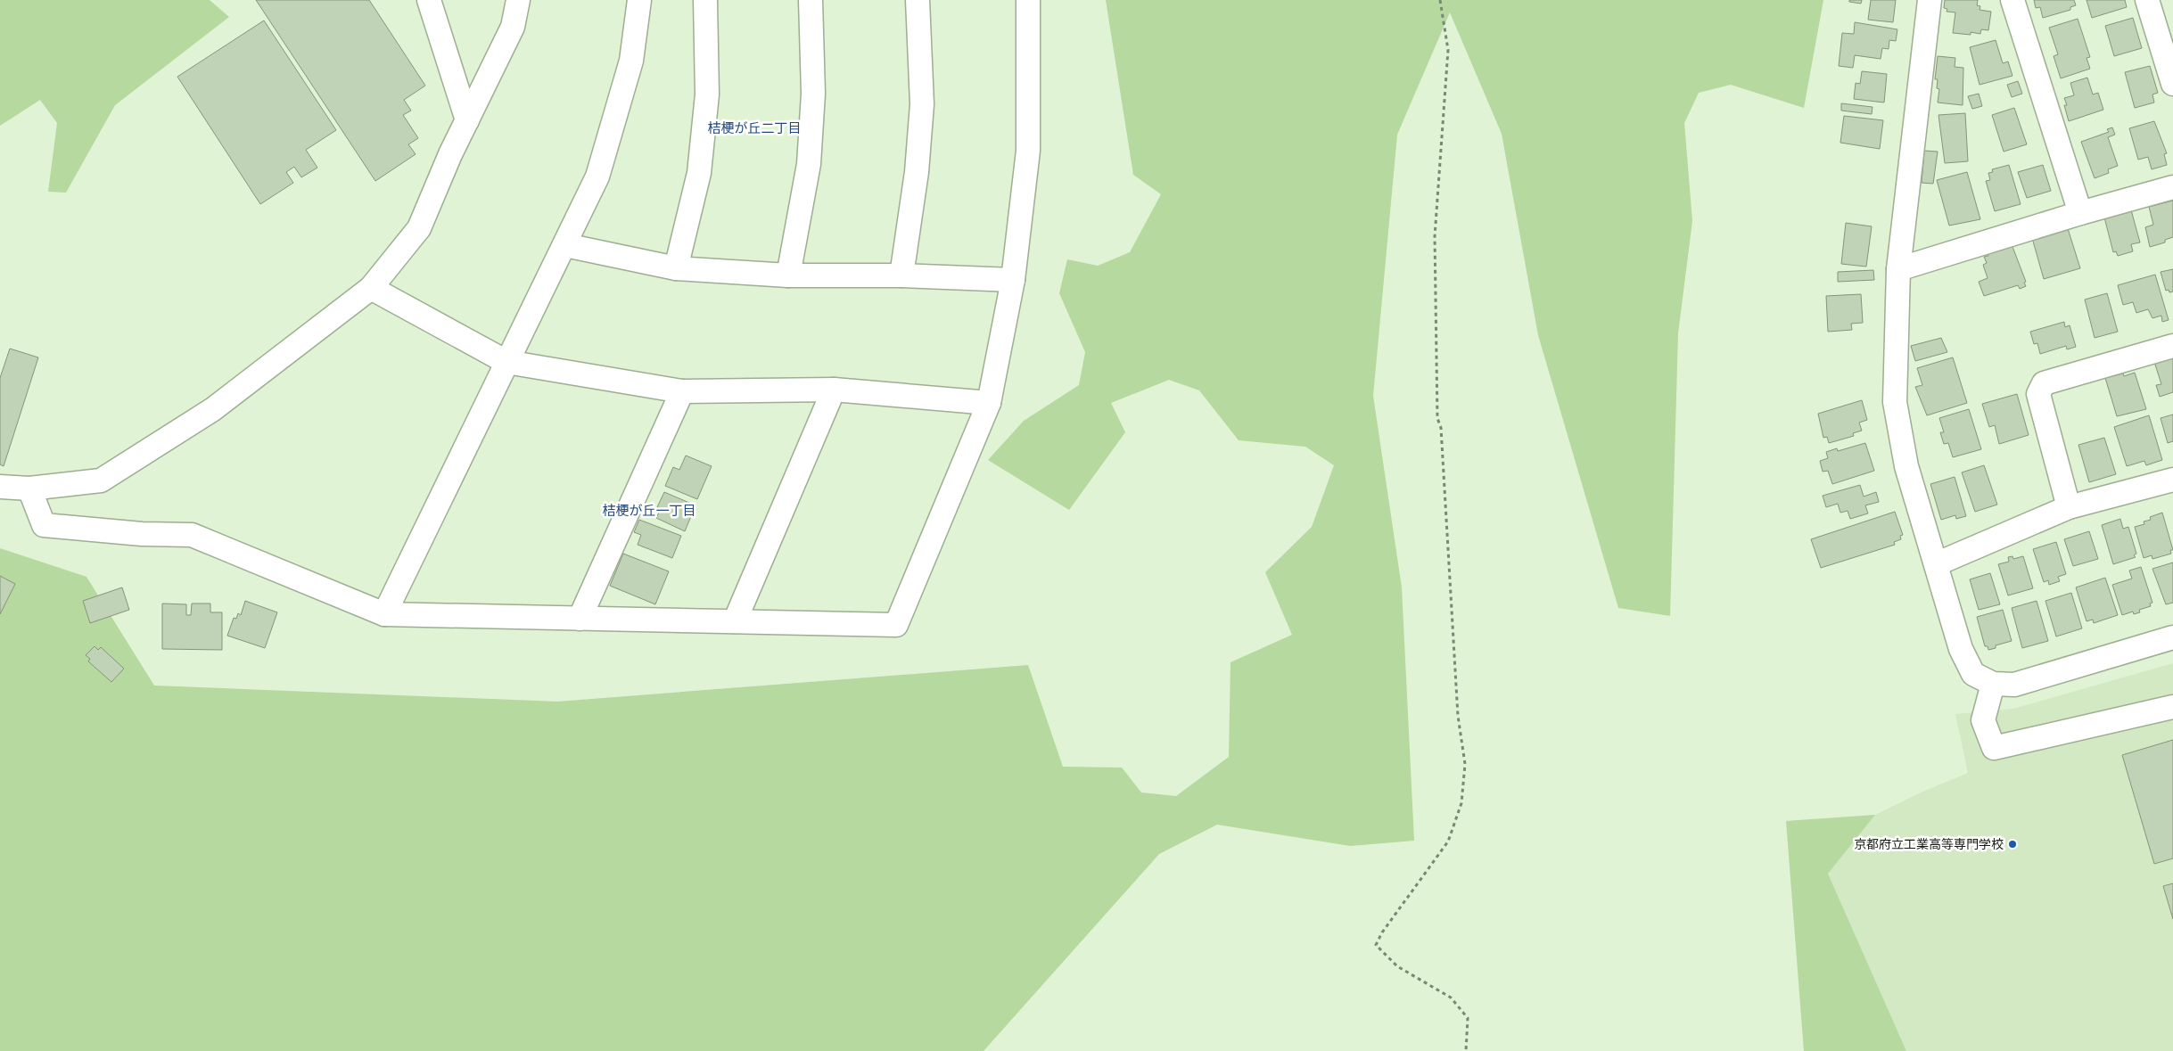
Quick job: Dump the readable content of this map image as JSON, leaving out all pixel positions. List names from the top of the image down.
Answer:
{
  "districts": ["桔梗が丘二丁目", "桔梗が丘一丁目"],
  "places": ["京都府立工業高等専門学校"]
}
